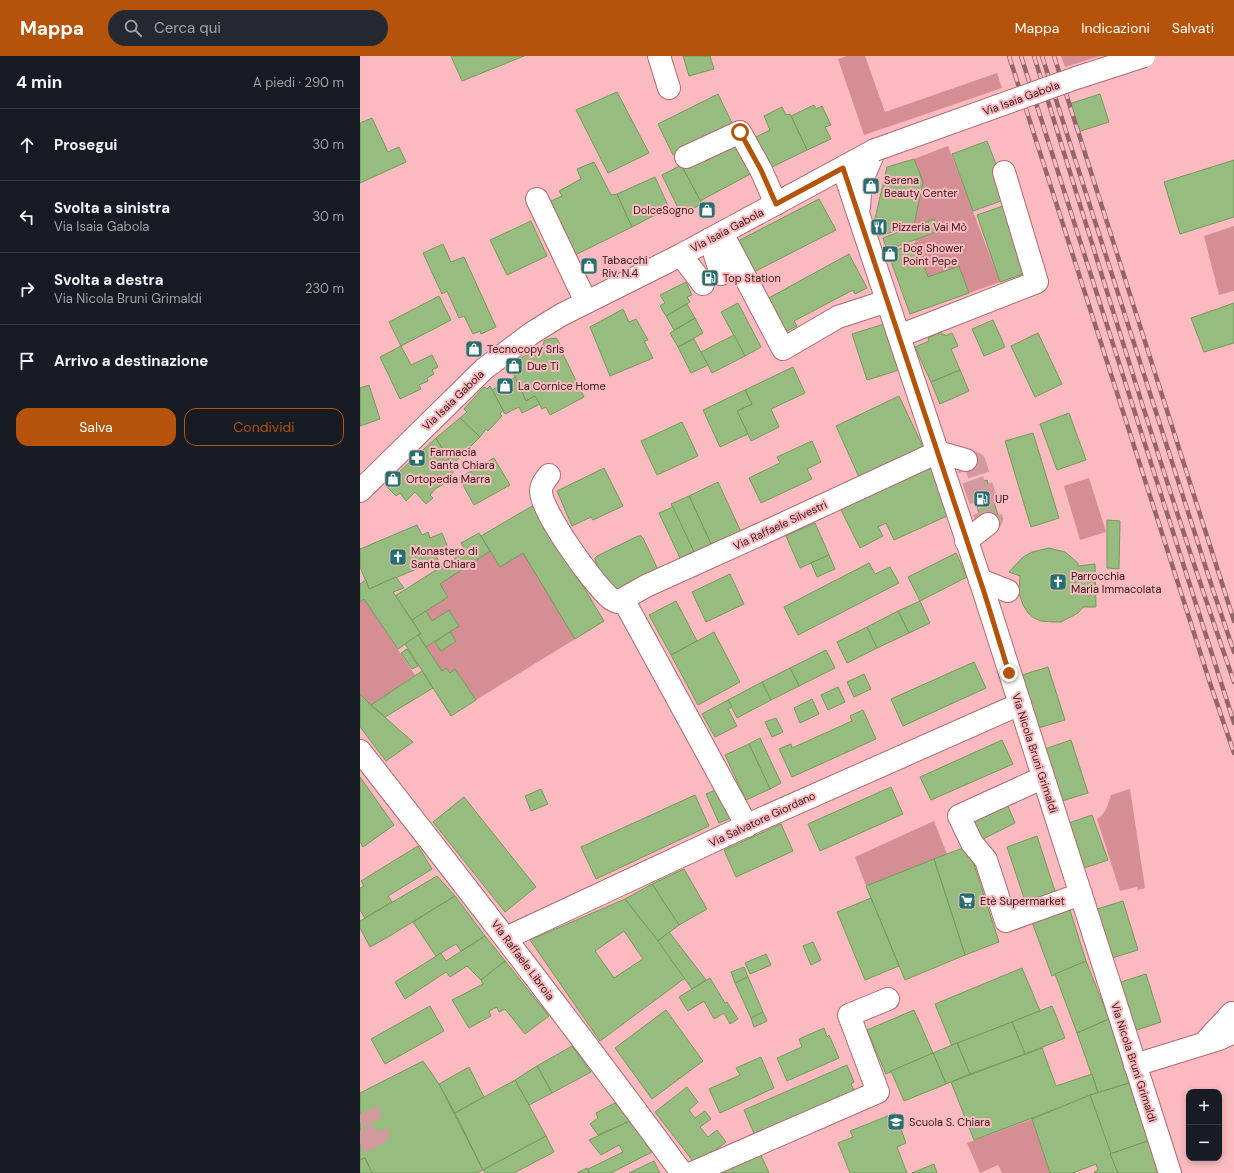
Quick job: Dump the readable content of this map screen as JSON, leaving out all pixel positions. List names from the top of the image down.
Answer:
{
  "streets": {
    "street": [
      "Via Isaia Gabola",
      "Via Raffaele Silvestri",
      "Via Nicola Bruni Grimaldi",
      "Via Salvatore Giordano",
      "Via Raffaele Libroia"
    ]
  },
  "crossings": [
    ["Via Isaia Gabola", "Via Nicola Bruni Grimaldi"],
    ["Via Raffaele Silvestri", "Via Nicola Bruni Grimaldi"],
    ["Via Nicola Bruni Grimaldi", "Via Salvatore Giordano"],
    ["Via Salvatore Giordano", "Via Raffaele Libroia"]
  ],
  "places": {
    "shop": [
      "Serena Beauty Center",
      "DolceSogno",
      "Dog Shower Point Pepe",
      "Tabacchi Riv. N.4",
      "Tecnocopy Srls",
      "Due Ti",
      "La Cornice Home",
      "Ortopedia Marra"
    ],
    "restaurant": ["Pizzeria Vai Mò"],
    "fuel station": ["Top Station", "UP"],
    "pharmacy": ["Farmacia Santa Chiara"],
    "church": ["Monastero di Santa Chiara", "Parrocchia Maria Immacolata"],
    "supermarket": ["Etè Supermarket"],
    "school or university": ["Scuola S. Chiara"]
  },
  "page": {
    "header": "Mappa",
    "search": "Cerca qui",
    "nav": ["Mappa", "Indicazioni", "Salvati"],
    "heading": ["4 min", "A piedi · 290 m"],
    "list": [
      ["Prosegui", "30 m"],
      ["Svolta a sinistra", "Via Isaia Gabola", "30 m"],
      ["Svolta a destra", "Via Nicola Bruni Grimaldi", "230 m"],
      "Arrivo a destinazione"
    ],
    "buttons": ["Salva", "Condividi"],
    "map_buttons": ["+", "−"]
  }
}
